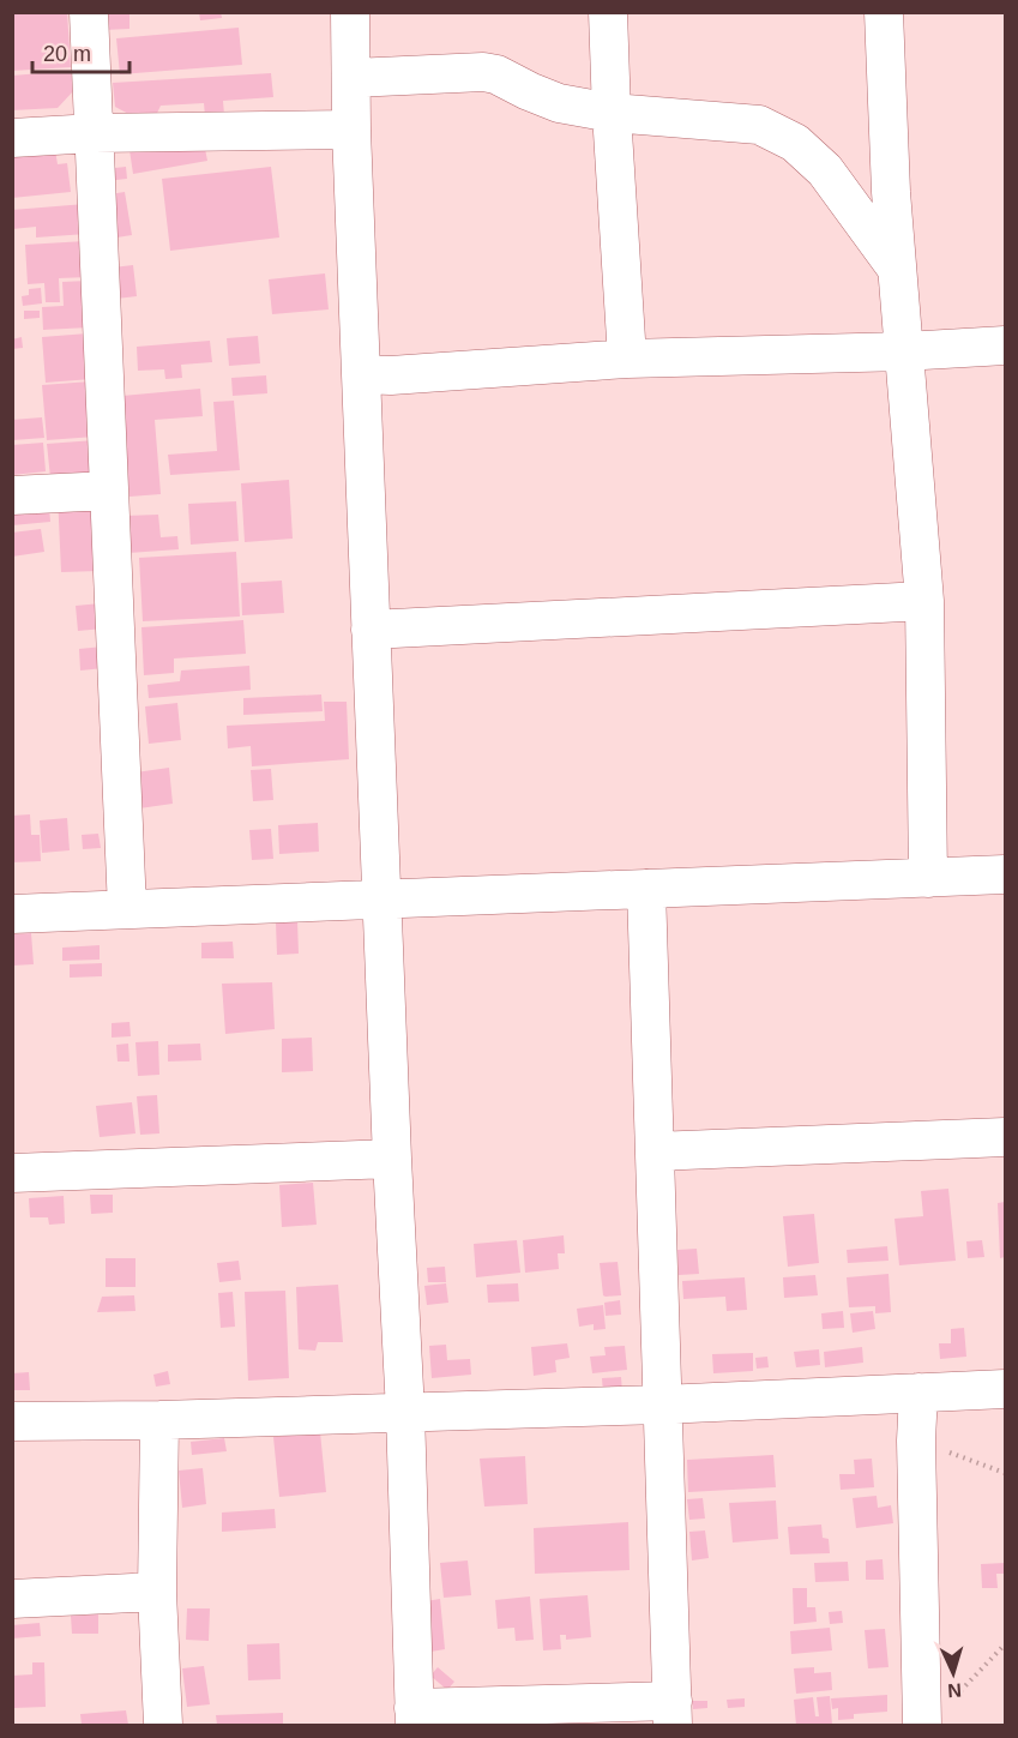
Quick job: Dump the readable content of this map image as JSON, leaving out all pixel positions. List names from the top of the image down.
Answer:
{
  "scale_bar": "20 m",
  "north": "bottom"
}
